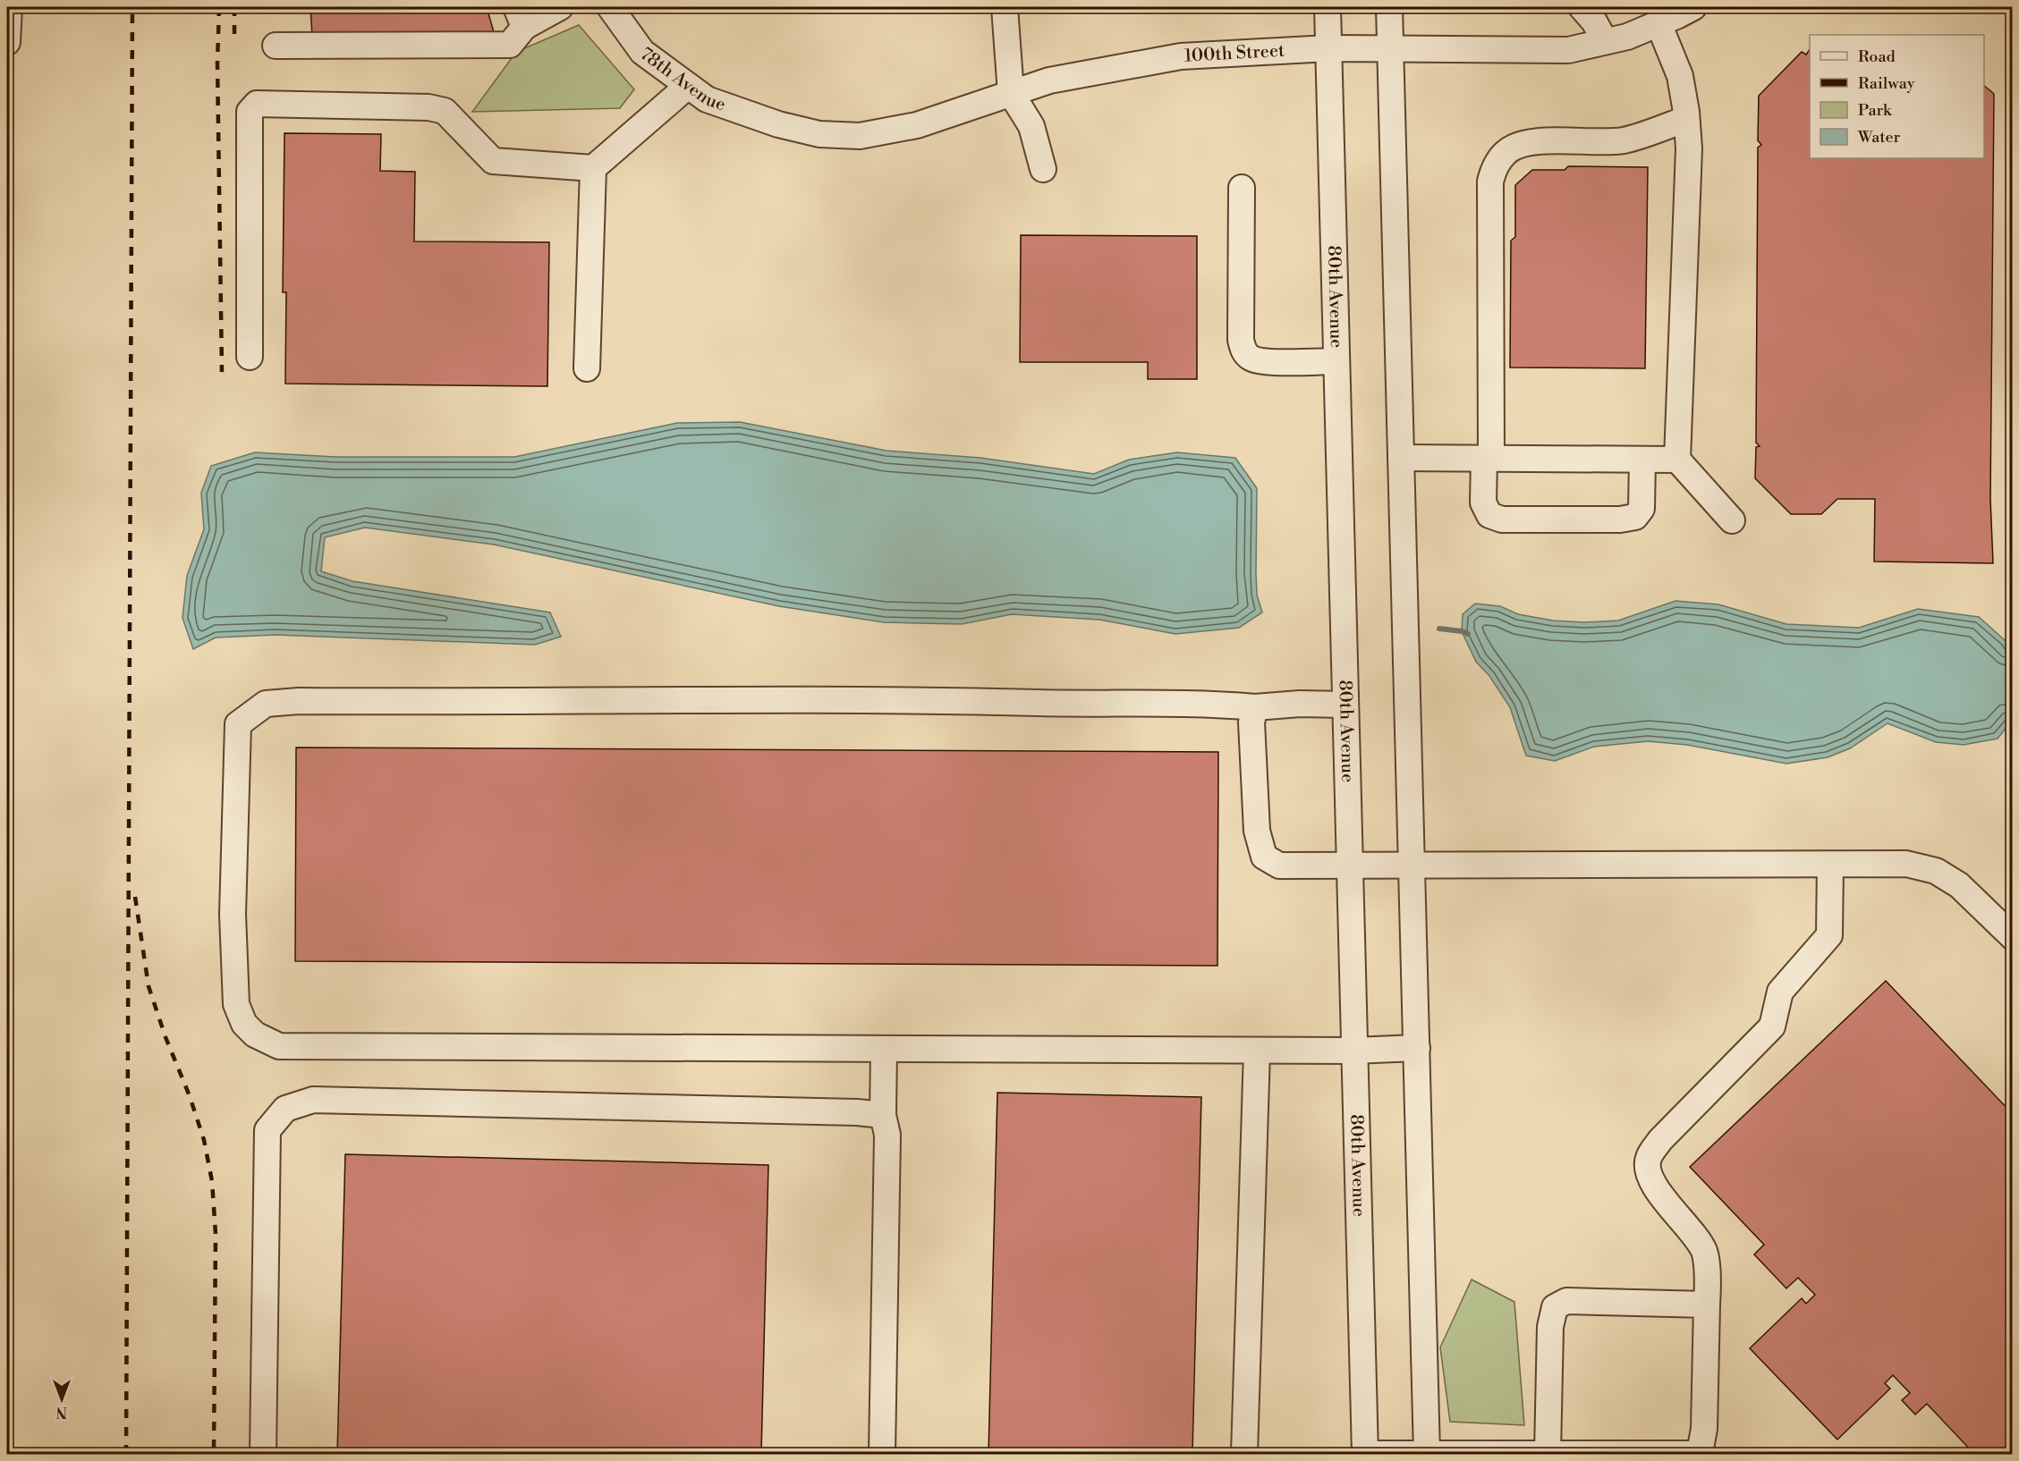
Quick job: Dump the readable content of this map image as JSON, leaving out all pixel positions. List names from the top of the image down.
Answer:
{
  "streets": {
    "street": ["100th Street", "78th Avenue", "80th Avenue"]
  },
  "crossings": [
    ["100th Street", "78th Avenue"],
    ["100th Street", "80th Avenue"]
  ],
  "legend": [
    "Road",
    "Railway",
    "Park",
    "Water"
  ],
  "north": "bottom"
}
